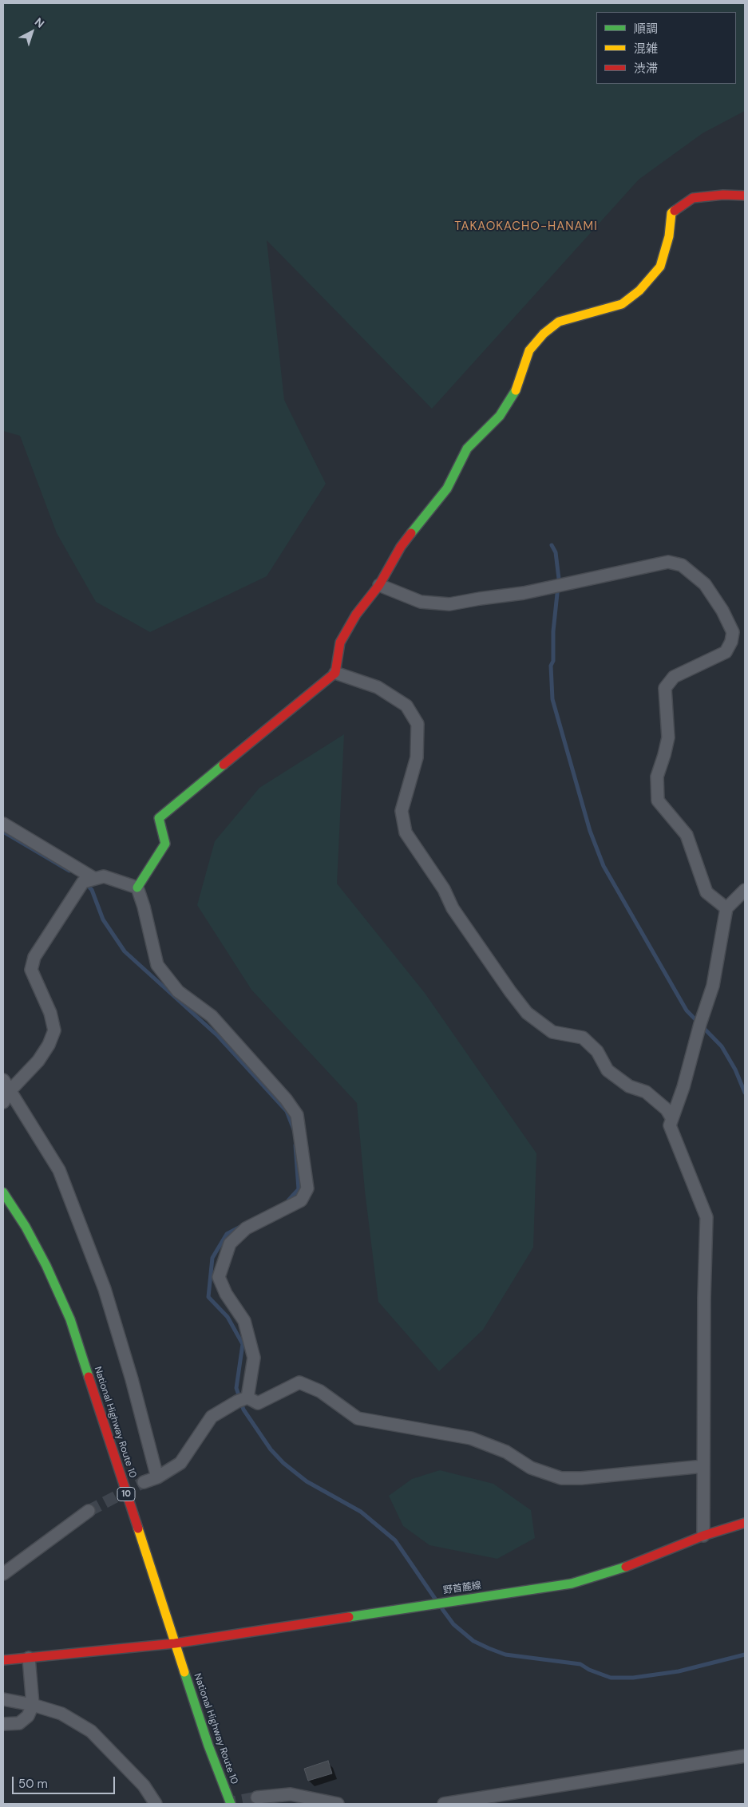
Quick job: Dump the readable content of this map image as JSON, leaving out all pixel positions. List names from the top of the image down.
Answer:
{
  "streets": {
    "main road": ["National Highway Route 10", "10", "野首麓線"]
  },
  "crossings": [
    ["National Highway Route 10", "野首麓線"]
  ],
  "districts": ["TAKAOKACHO-HANAMI"],
  "legend": ["順調", "混雑", "渋滞"],
  "scale_bar": "50 m",
  "north": "top right"
}
